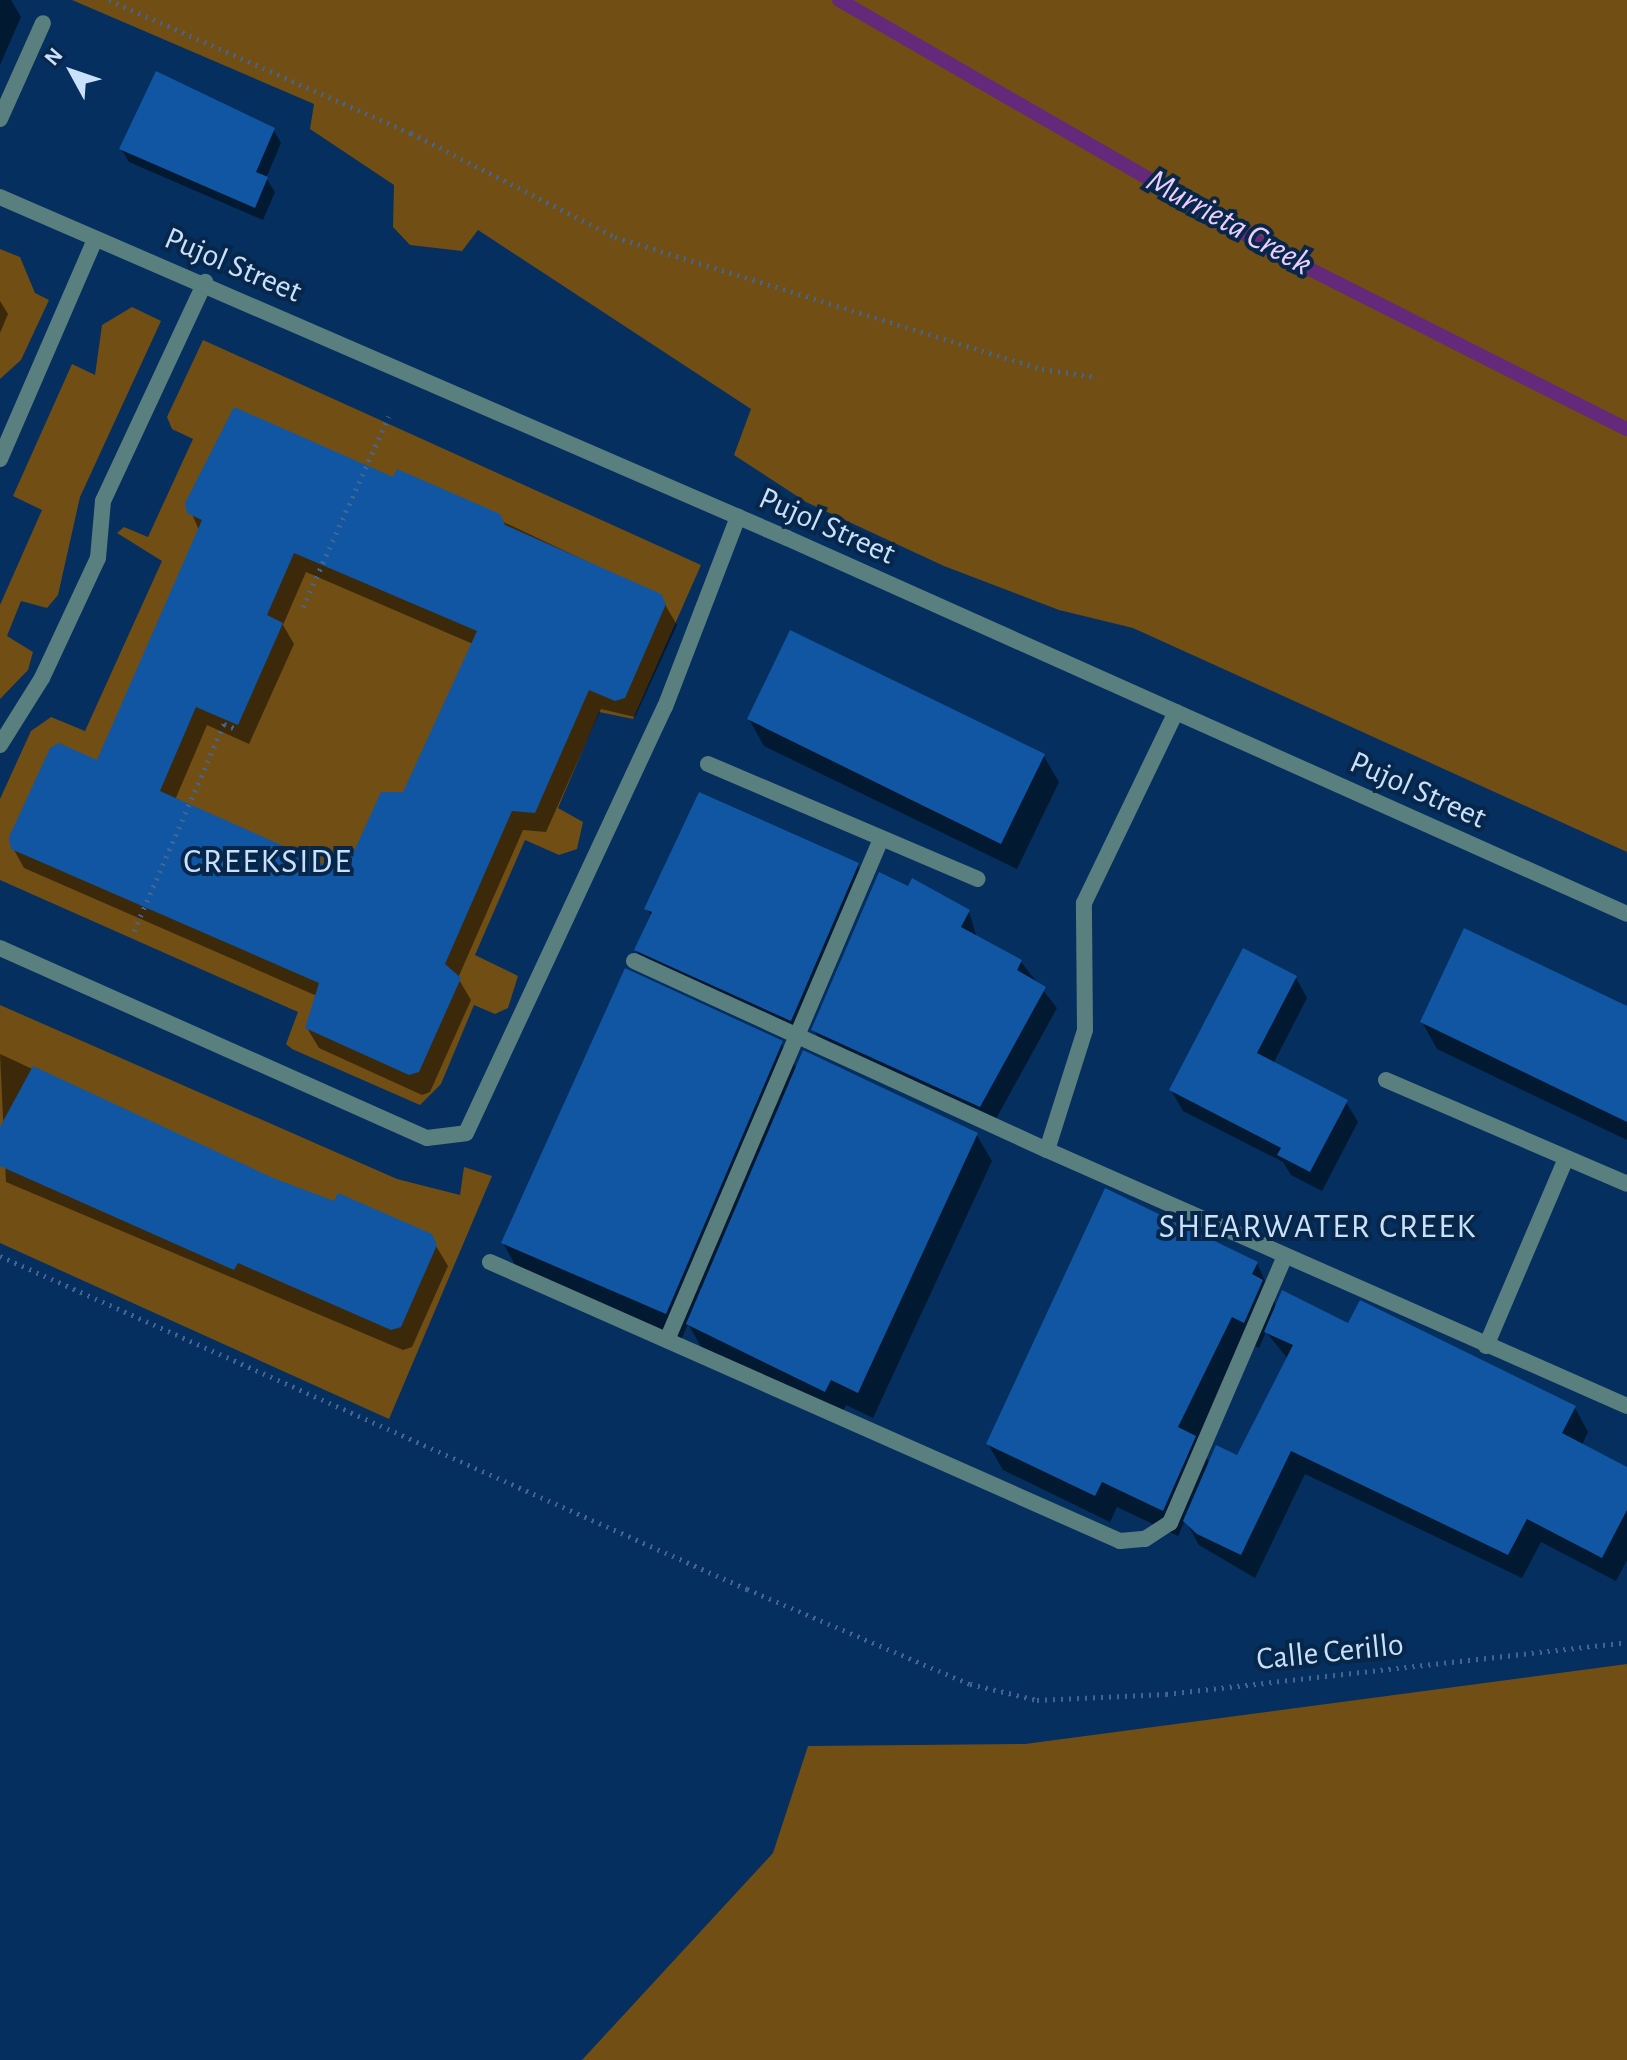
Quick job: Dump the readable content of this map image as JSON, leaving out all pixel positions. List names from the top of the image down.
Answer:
{
  "streets": {
    "street": ["Pujol Street"],
    "path": ["Calle Cerillo"]
  },
  "districts": ["CREEKSIDE", "SHEARWATER CREEK"],
  "water": ["Murrieta Creek"],
  "north": "top left"
}
